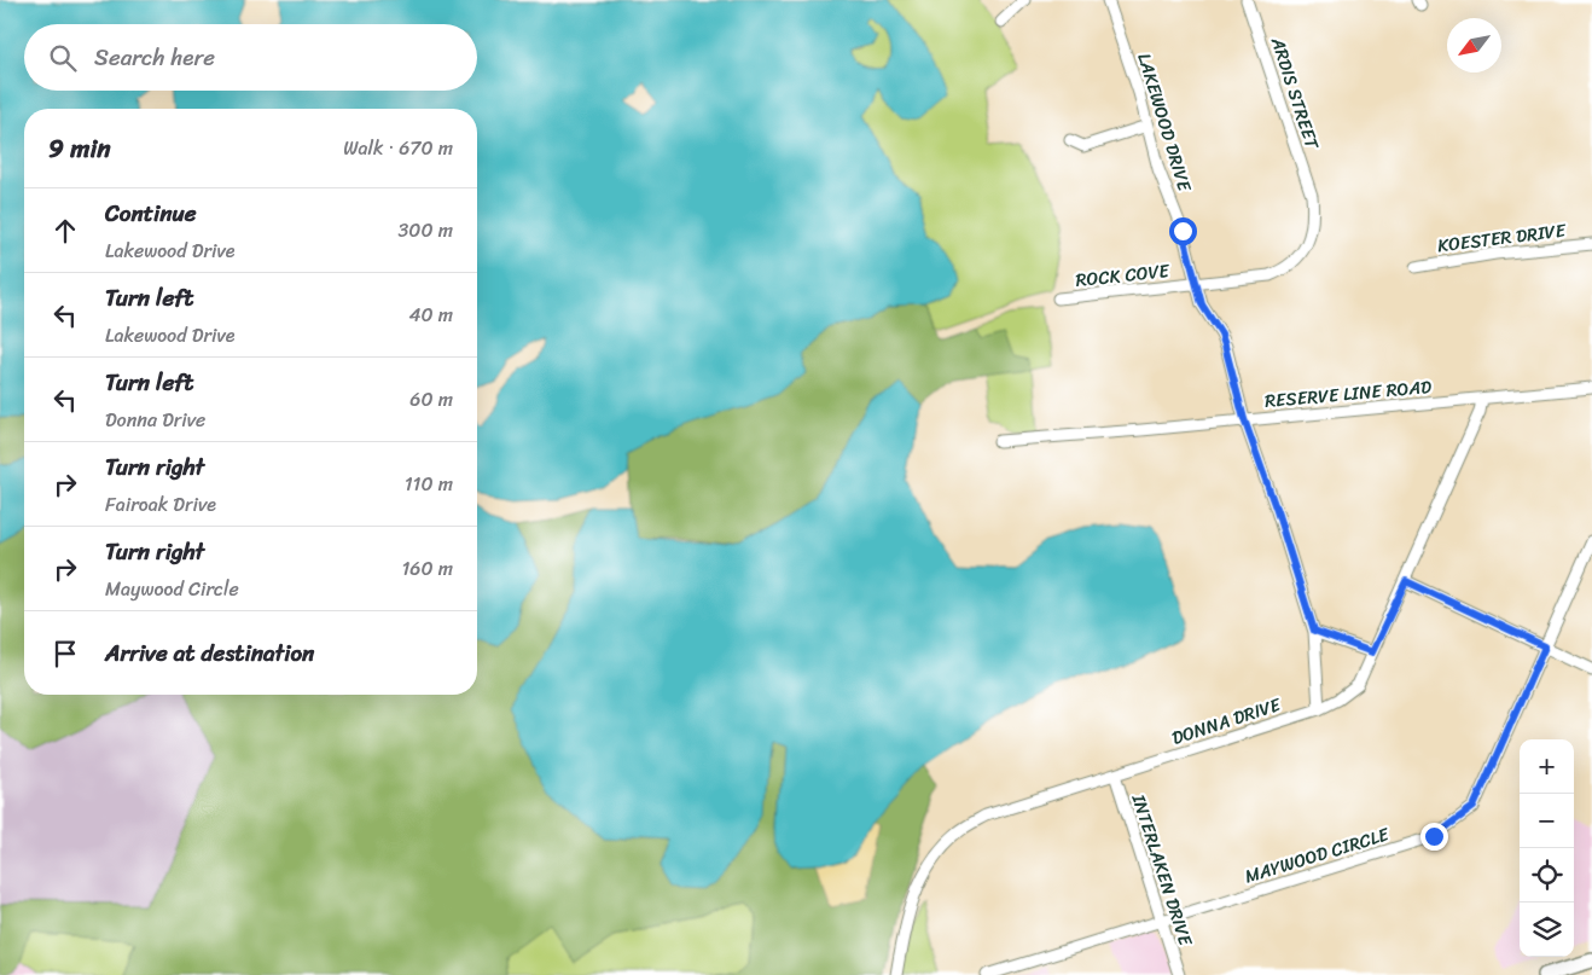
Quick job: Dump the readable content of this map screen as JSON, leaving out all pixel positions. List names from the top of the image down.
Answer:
{
  "streets": {
    "street": [
      "ARDIS STREET",
      "LAKEWOOD DRIVE",
      "KOESTER DRIVE",
      "ROCK COVE",
      "RESERVE LINE ROAD",
      "DONNA DRIVE",
      "MAYWOOD CIRCLE",
      "INTERLAKEN DRIVE"
    ]
  },
  "crossings": [
    ["ARDIS STREET", "ROCK COVE"],
    ["LAKEWOOD DRIVE", "ROCK COVE"],
    ["LAKEWOOD DRIVE", "RESERVE LINE ROAD"],
    ["LAKEWOOD DRIVE", "DONNA DRIVE"],
    ["RESERVE LINE ROAD", "DONNA DRIVE"],
    ["DONNA DRIVE", "INTERLAKEN DRIVE"],
    ["MAYWOOD CIRCLE", "INTERLAKEN DRIVE"]
  ],
  "north": "bottom left",
  "page": {
    "search": "Search here",
    "heading": ["9 min", "Walk · 670 m"],
    "list": [
      ["Continue", "Lakewood Drive", "300 m"],
      ["Turn left", "Lakewood Drive", "40 m"],
      ["Turn left", "Donna Drive", "60 m"],
      ["Turn right", "Fairoak Drive", "110 m"],
      ["Turn right", "Maywood Circle", "160 m"],
      "Arrive at destination"
    ],
    "map_buttons": ["+", "−"]
  }
}
